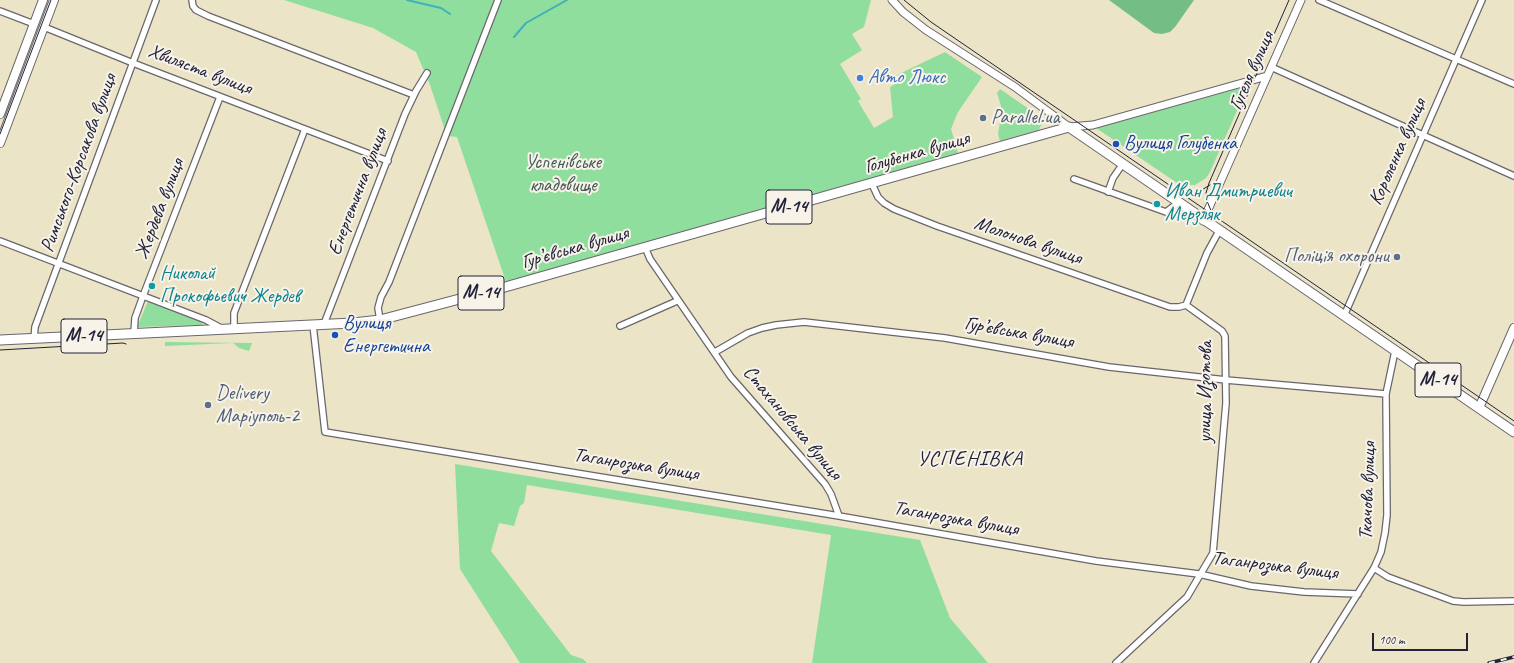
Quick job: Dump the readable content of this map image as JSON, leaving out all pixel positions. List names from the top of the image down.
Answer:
{
  "streets": {
    "highway": ["Голубенка вулиця", "М-14", "Гур’євська вулиця"],
    "main road": ["Хвиляста вулиця"],
    "street": [
      "Гугеля вулиця",
      "Короленка вулиця",
      "Римського-Корсакова вулиця",
      "Енергетична вулиця",
      "Жердєва вулиця",
      "Молонова вулиця",
      "улица Изотова",
      "Стахановська вулиця",
      "Таганрозька вулиця",
      "Ткачова вулиця"
    ]
  },
  "crossings": [
    ["Хвиляста вулиця", "Римського-Корсакова вулиця"],
    ["Хвиляста вулиця", "Енергетична вулиця"],
    ["Хвиляста вулиця", "Жердєва вулиця"],
    ["Гугеля вулиця", "Голубенка вулиця"],
    ["Гугеля вулиця", "М-14"],
    ["Короленка вулиця", "М-14"],
    ["Голубенка вулиця", "М-14"],
    ["Голубенка вулиця", "Молонова вулиця"],
    ["Голубенка вулиця", "Гур’євська вулиця"],
    ["Римського-Корсакова вулиця", "М-14"],
    ["Енергетична вулиця", "Гур’євська вулиця"],
    ["М-14", "Жердєва вулиця"],
    ["М-14", "Гур’євська вулиця"],
    ["М-14", "Таганрозька вулиця"],
    ["М-14", "Ткачова вулиця"],
    ["Молонова вулиця", "улица Изотова"],
    ["Гур’євська вулиця", "улица Изотова"],
    ["Гур’євська вулиця", "Стахановська вулиця"],
    ["Гур’євська вулиця", "Таганрозька вулиця"],
    ["Гур’євська вулиця", "Ткачова вулиця"],
    ["улица Изотова", "Таганрозька вулиця"],
    ["Стахановська вулиця", "Таганрозька вулиця"],
    ["Таганрозька вулиця", "Ткачова вулиця"]
  ],
  "districts": ["УСПЕНІВКА"],
  "parks": ["Успенівське кладовище"],
  "places": [
    "Авто Люкс",
    "Parallel.ua",
    "Вулиця Голубенка",
    "Иван Дмитриевич Мерзляк",
    "Поліція охорони",
    "Николай Прокофьевич Жердев",
    "Вулиця Енергетична",
    "Delivery Марiуполь-2"
  ],
  "scale_bar": "100 m"
}
